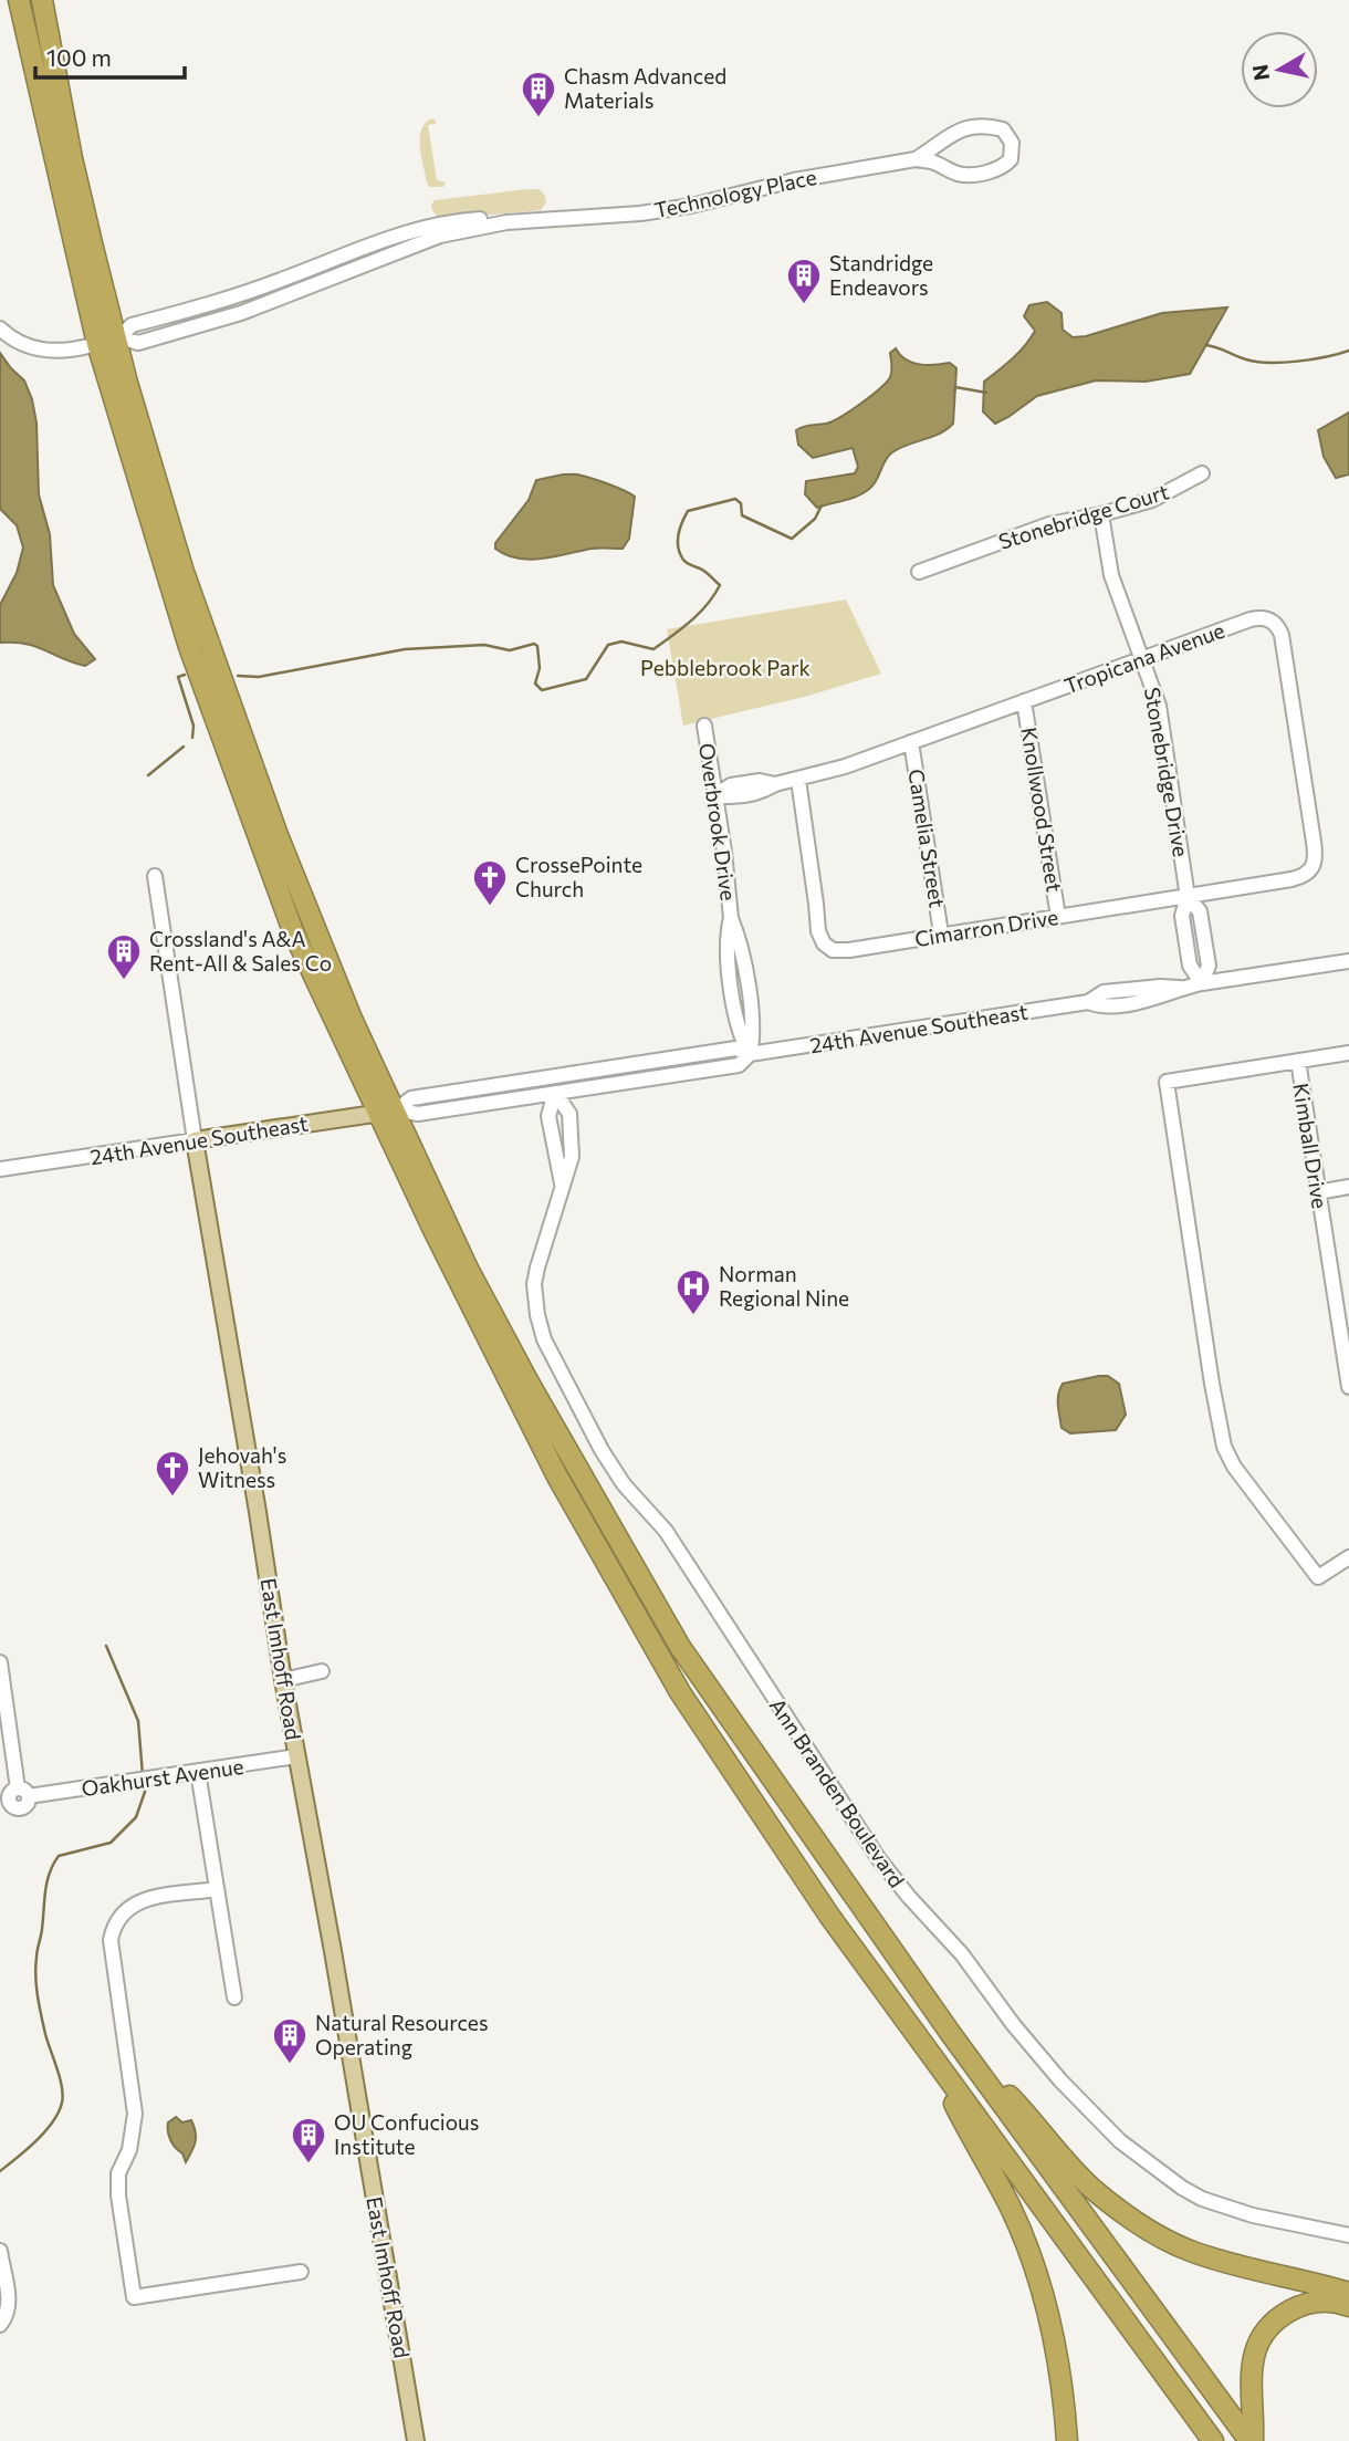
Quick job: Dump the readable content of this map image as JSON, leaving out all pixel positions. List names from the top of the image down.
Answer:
{
  "streets": {
    "main road": ["24th Avenue Southeast", "East Imhoff Road"],
    "street": [
      "Technology Place",
      "Stonebridge Court",
      "Tropicana Avenue",
      "Stonebridge Drive",
      "Knollwood Street",
      "Overbrook Drive",
      "Camelia Street",
      "Cimarron Drive",
      "Kimball Drive",
      "Oakhurst Avenue",
      "Ann Branden Boulevard"
    ]
  },
  "crossings": [
    ["Stonebridge Court", "Stonebridge Drive"],
    ["Tropicana Avenue", "Stonebridge Drive"],
    ["Tropicana Avenue", "Knollwood Street"],
    ["Tropicana Avenue", "Overbrook Drive"],
    ["Tropicana Avenue", "Camelia Street"],
    ["Tropicana Avenue", "Cimarron Drive"],
    ["Stonebridge Drive", "Cimarron Drive"],
    ["Stonebridge Drive", "24th Avenue Southeast"],
    ["Knollwood Street", "Cimarron Drive"],
    ["Overbrook Drive", "24th Avenue Southeast"],
    ["Camelia Street", "Cimarron Drive"],
    ["24th Avenue Southeast", "East Imhoff Road"],
    ["24th Avenue Southeast", "Ann Branden Boulevard"],
    ["East Imhoff Road", "Oakhurst Avenue"]
  ],
  "parks": ["Pebblebrook Park"],
  "places": {
    "building": [
      "Chasm Advanced Materials",
      "Standridge Endeavors",
      "Crossland's A&A Rent-All & Sales Co",
      "Natural Resources Operating",
      "OU Confucious Institute"
    ],
    "church": ["CrossePointe Church", "Jehovah's Witness"],
    "hospital": ["Norman Regional Nine"]
  },
  "scale_bar": "100 m",
  "north": "left"
}
